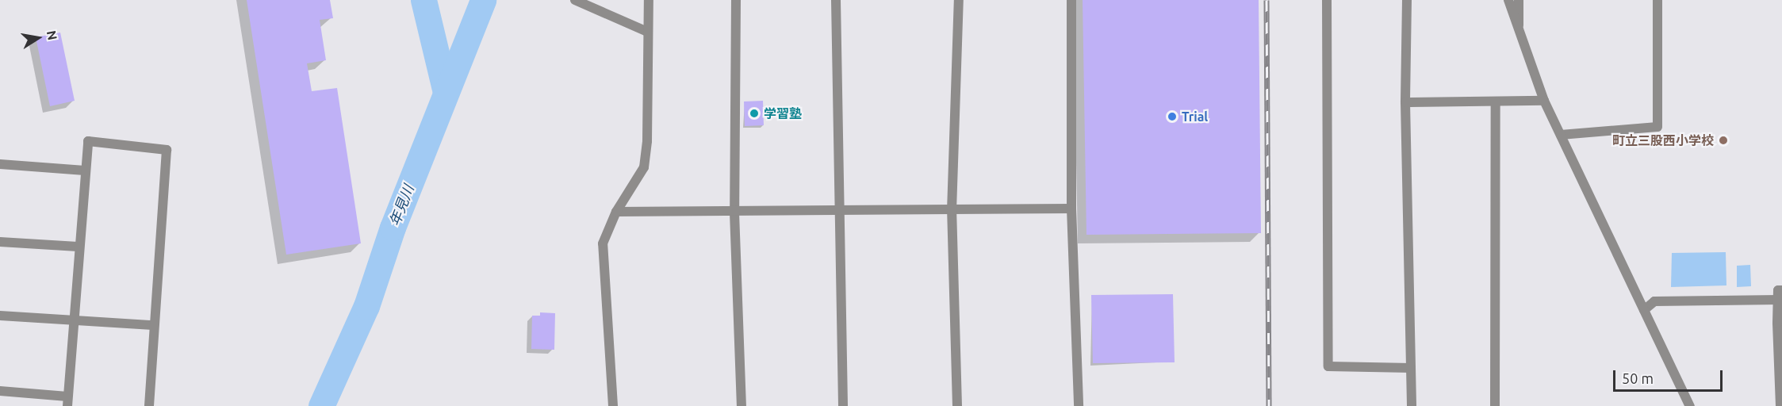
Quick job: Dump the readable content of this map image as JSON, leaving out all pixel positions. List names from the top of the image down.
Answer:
{
  "water": ["年見川"],
  "places": ["学習塾", "Trial", "町立三股西小学校"],
  "scale_bar": "50 m",
  "north": "right"
}
